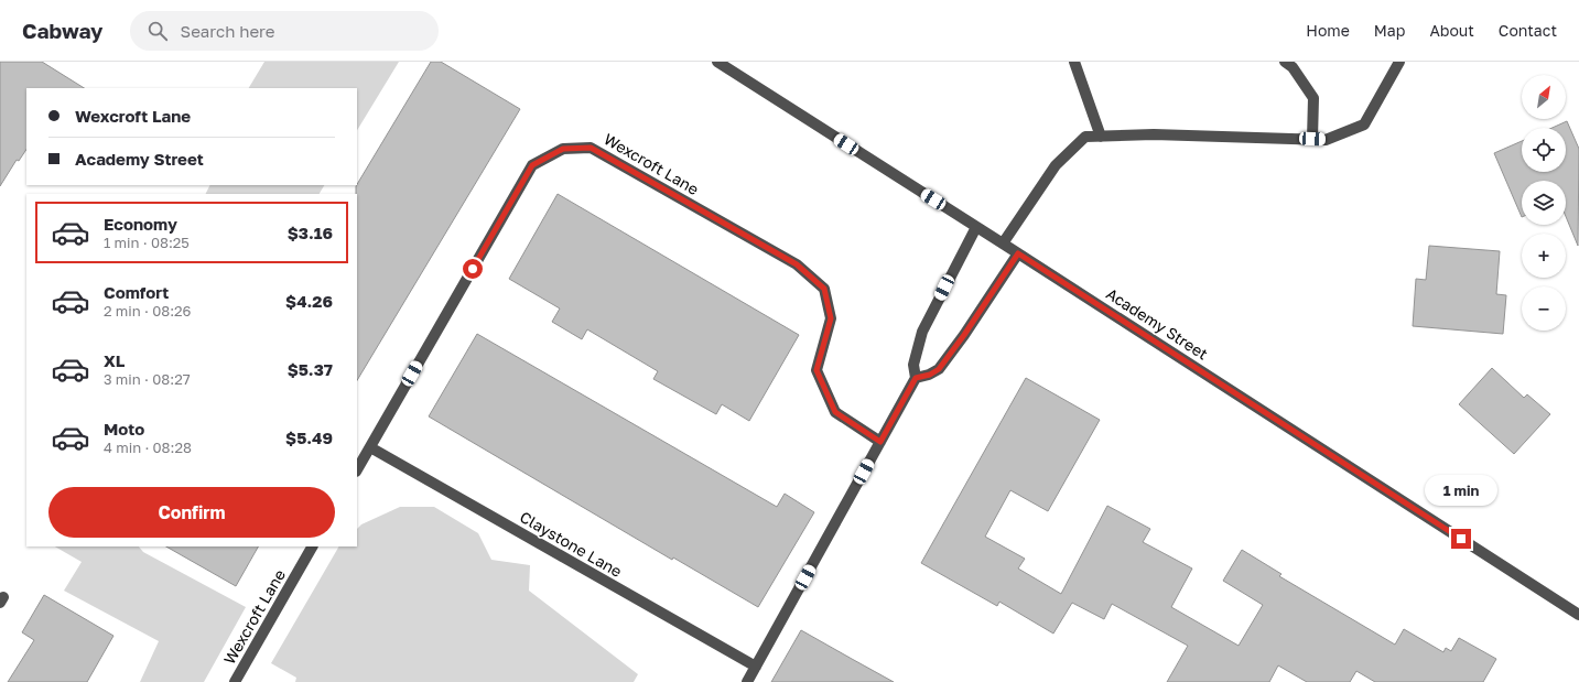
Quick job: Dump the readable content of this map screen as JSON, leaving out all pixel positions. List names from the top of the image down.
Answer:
{
  "streets": {
    "street": ["Wexcroft Lane", "Academy Street", "Claystone Lane"]
  },
  "crossings": [
    ["Wexcroft Lane", "Claystone Lane"]
  ],
  "north": "top right",
  "page": {
    "header": "Cabway",
    "search": "Search here",
    "nav": [
      "Home",
      "Map",
      "About",
      "Contact"
    ],
    "map_buttons": ["+", "−"],
    "banner": ["Wexcroft Lane", "Academy Street"],
    "list": [
      {
        "name": "Economy",
        "note": "1 min · 08:25",
        "value": "$3.16"
      },
      {
        "name": "Comfort",
        "note": "2 min · 08:26",
        "value": "$4.26"
      },
      {
        "name": "XL",
        "note": "3 min · 08:27",
        "value": "$5.37"
      },
      {
        "name": "Moto",
        "note": "4 min · 08:28",
        "value": "$5.49"
      }
    ],
    "bubble": "1 min",
    "buttons": "Confirm"
  }
}
